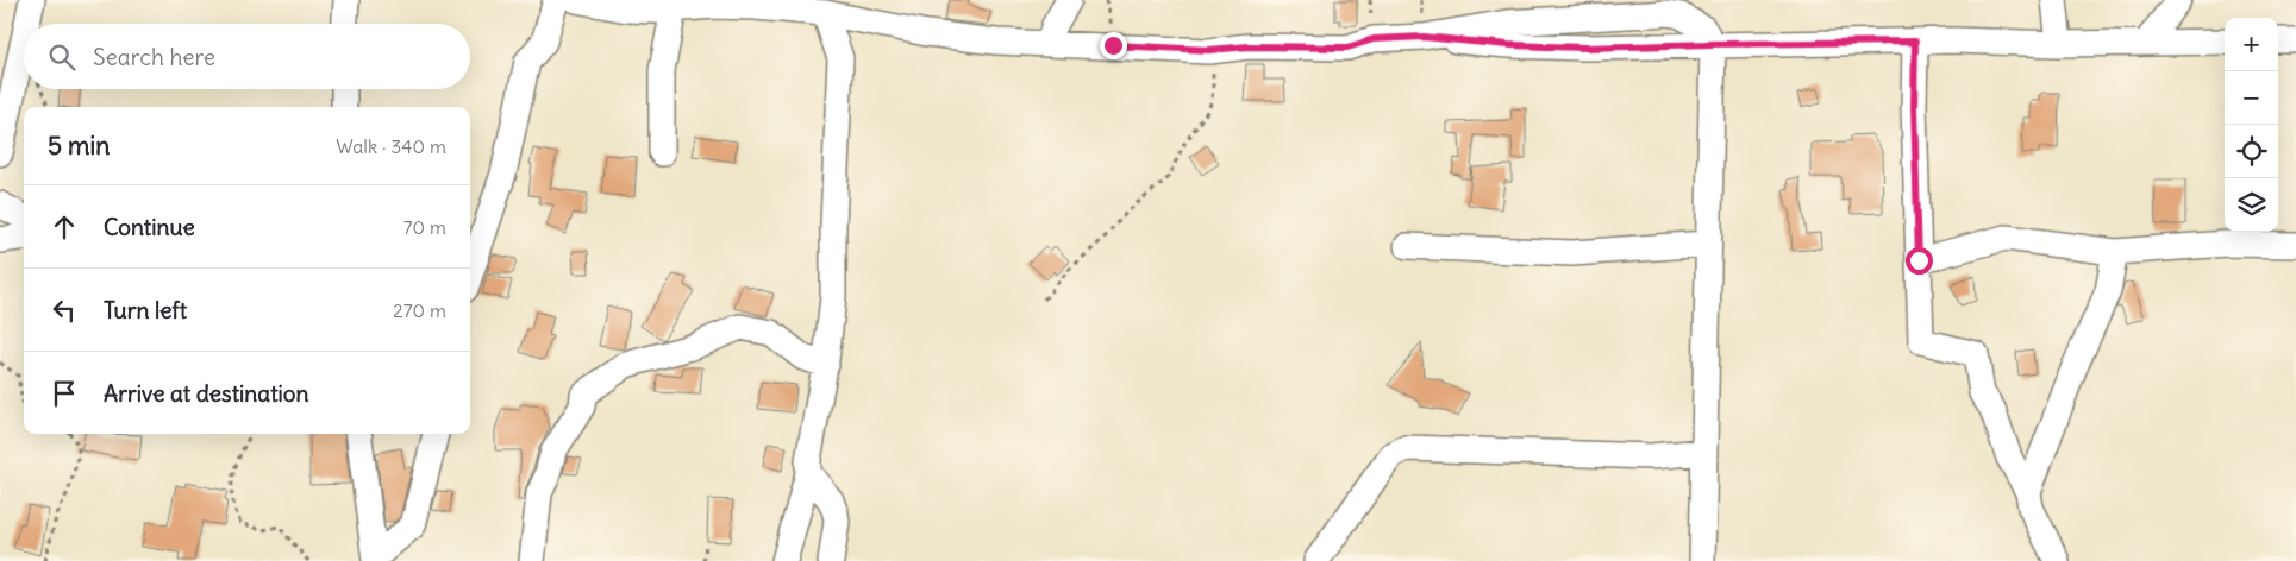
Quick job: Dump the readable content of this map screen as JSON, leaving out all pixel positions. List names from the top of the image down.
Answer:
{
  "page": {
    "map_buttons": ["+", "−"],
    "search": "Search here",
    "heading": ["5 min", "Walk · 340 m"],
    "list": [
      ["Continue", "70 m"],
      ["Turn left", "270 m"],
      "Arrive at destination"
    ]
  }
}
